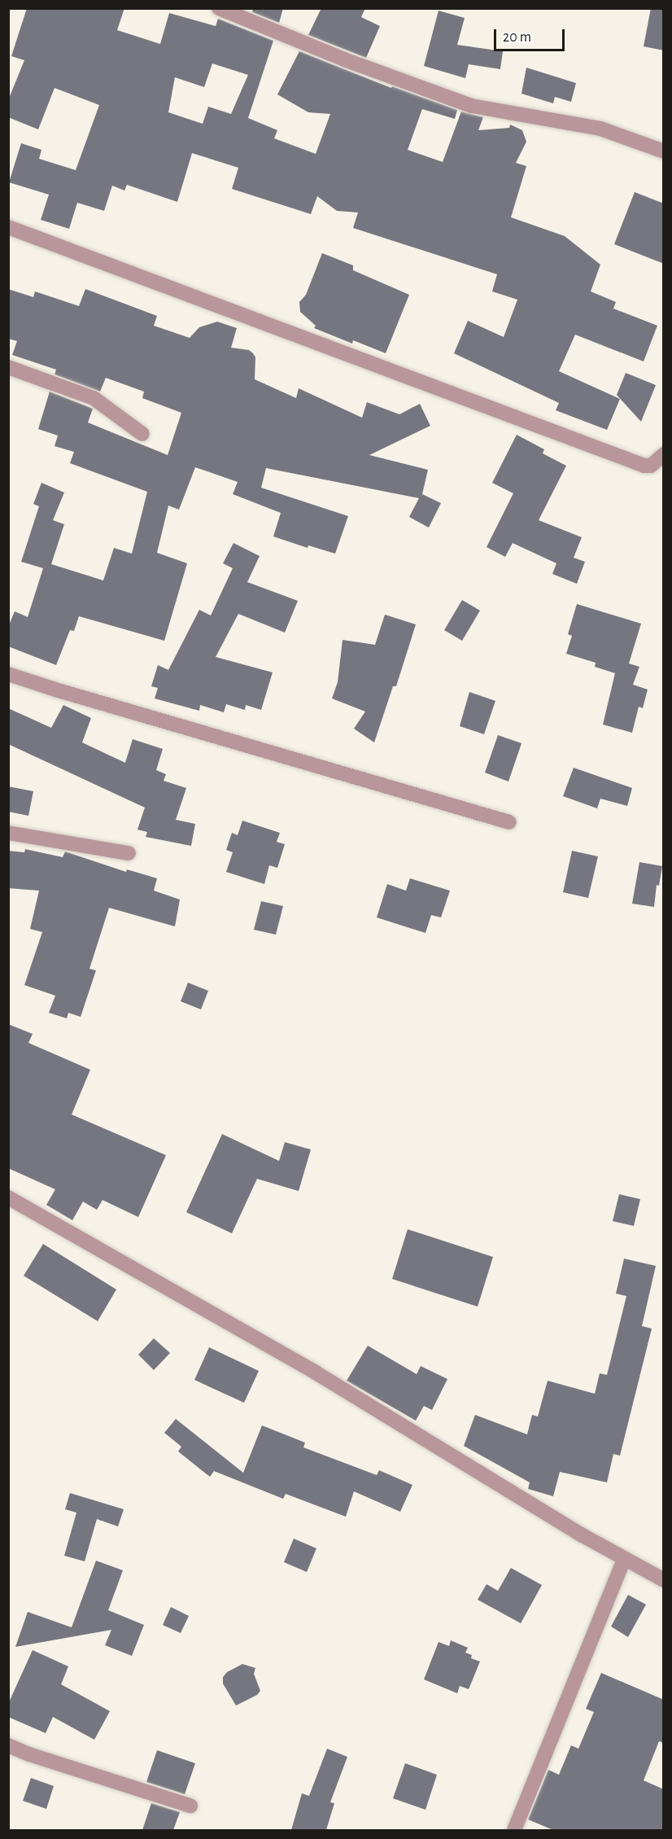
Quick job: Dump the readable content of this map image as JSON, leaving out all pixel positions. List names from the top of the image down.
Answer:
{
  "scale_bar": "20 m"
}
